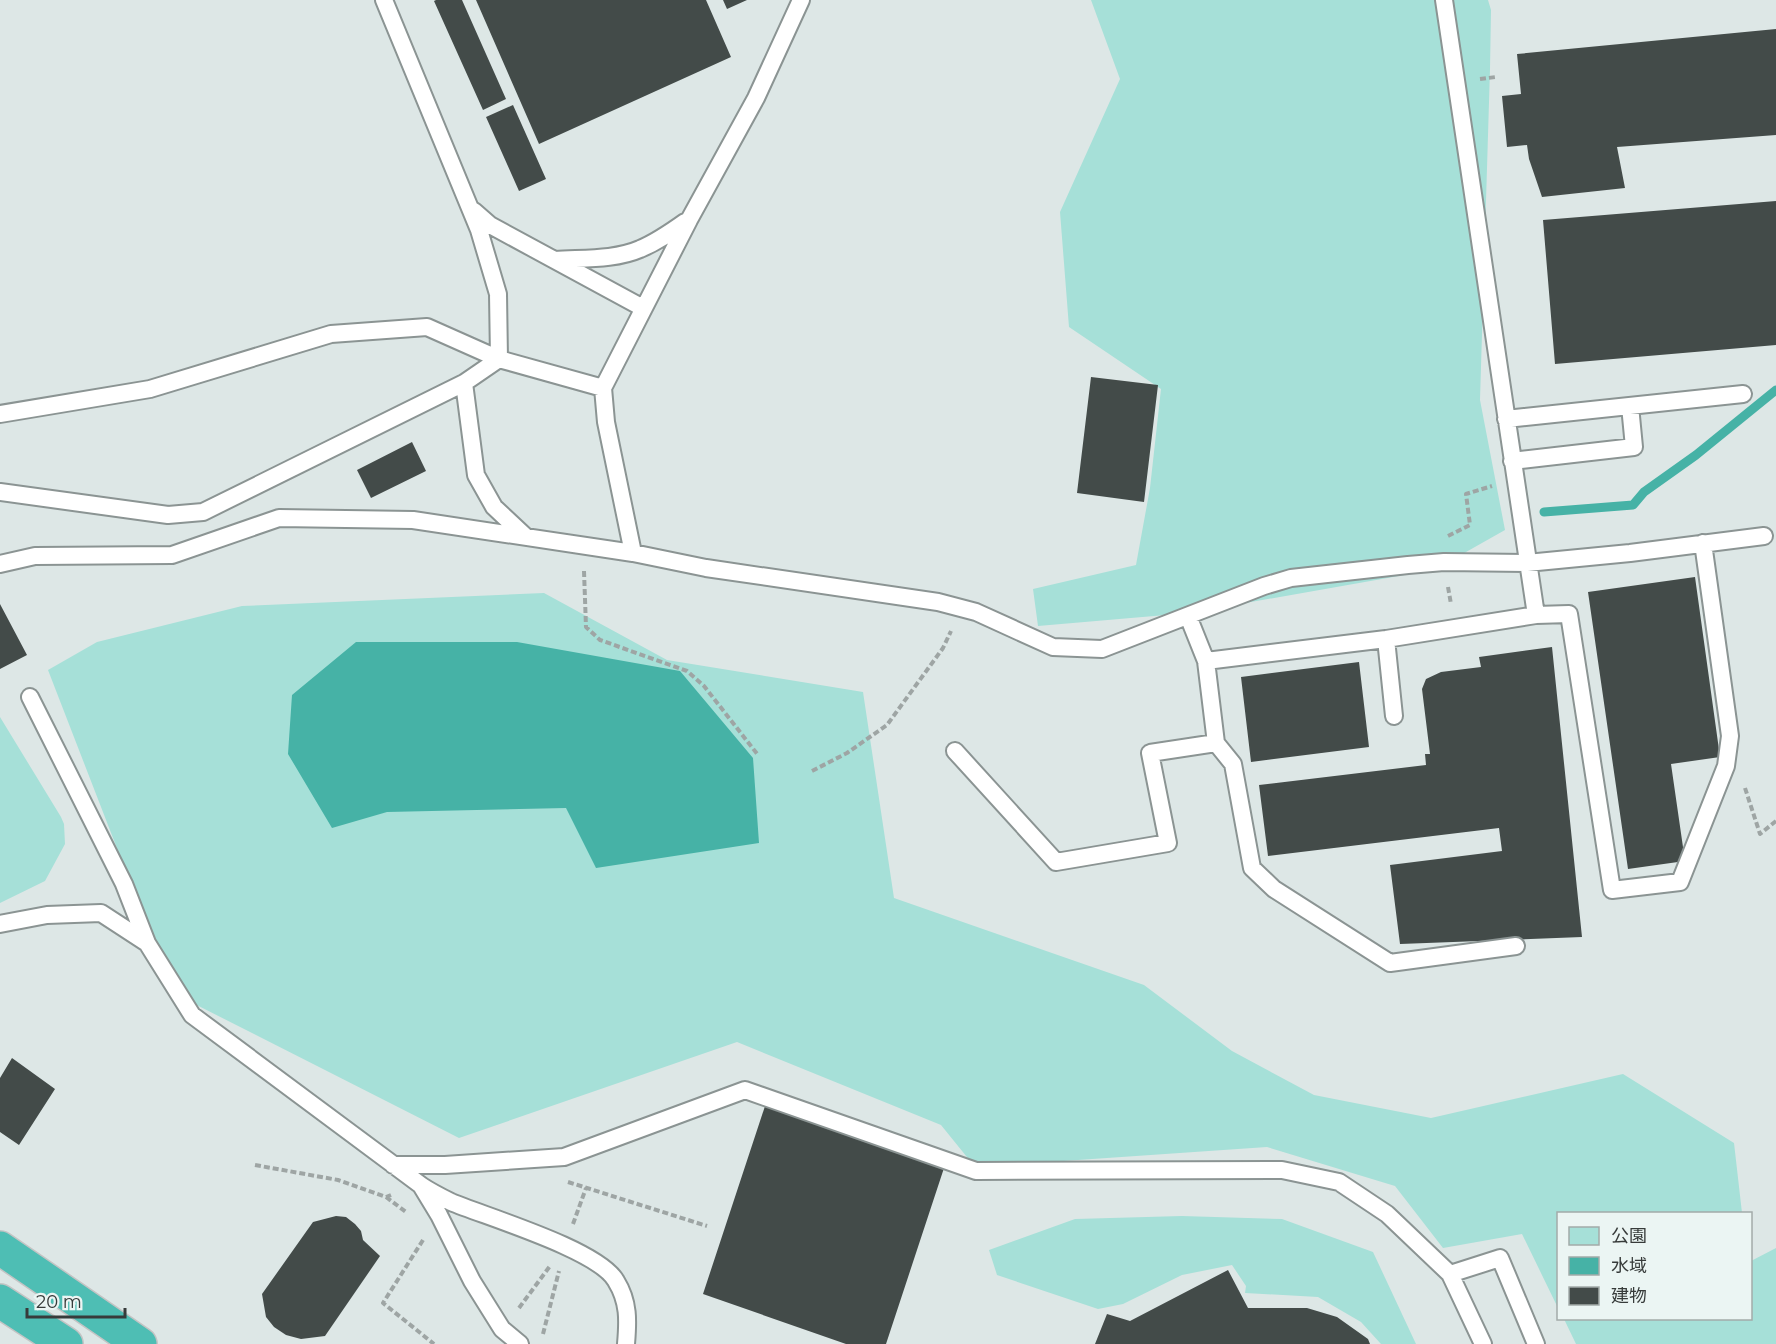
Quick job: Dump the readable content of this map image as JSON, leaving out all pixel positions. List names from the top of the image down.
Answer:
{
  "legend": ["公園", "水域", "建物"],
  "scale_bar": "20 m"
}
